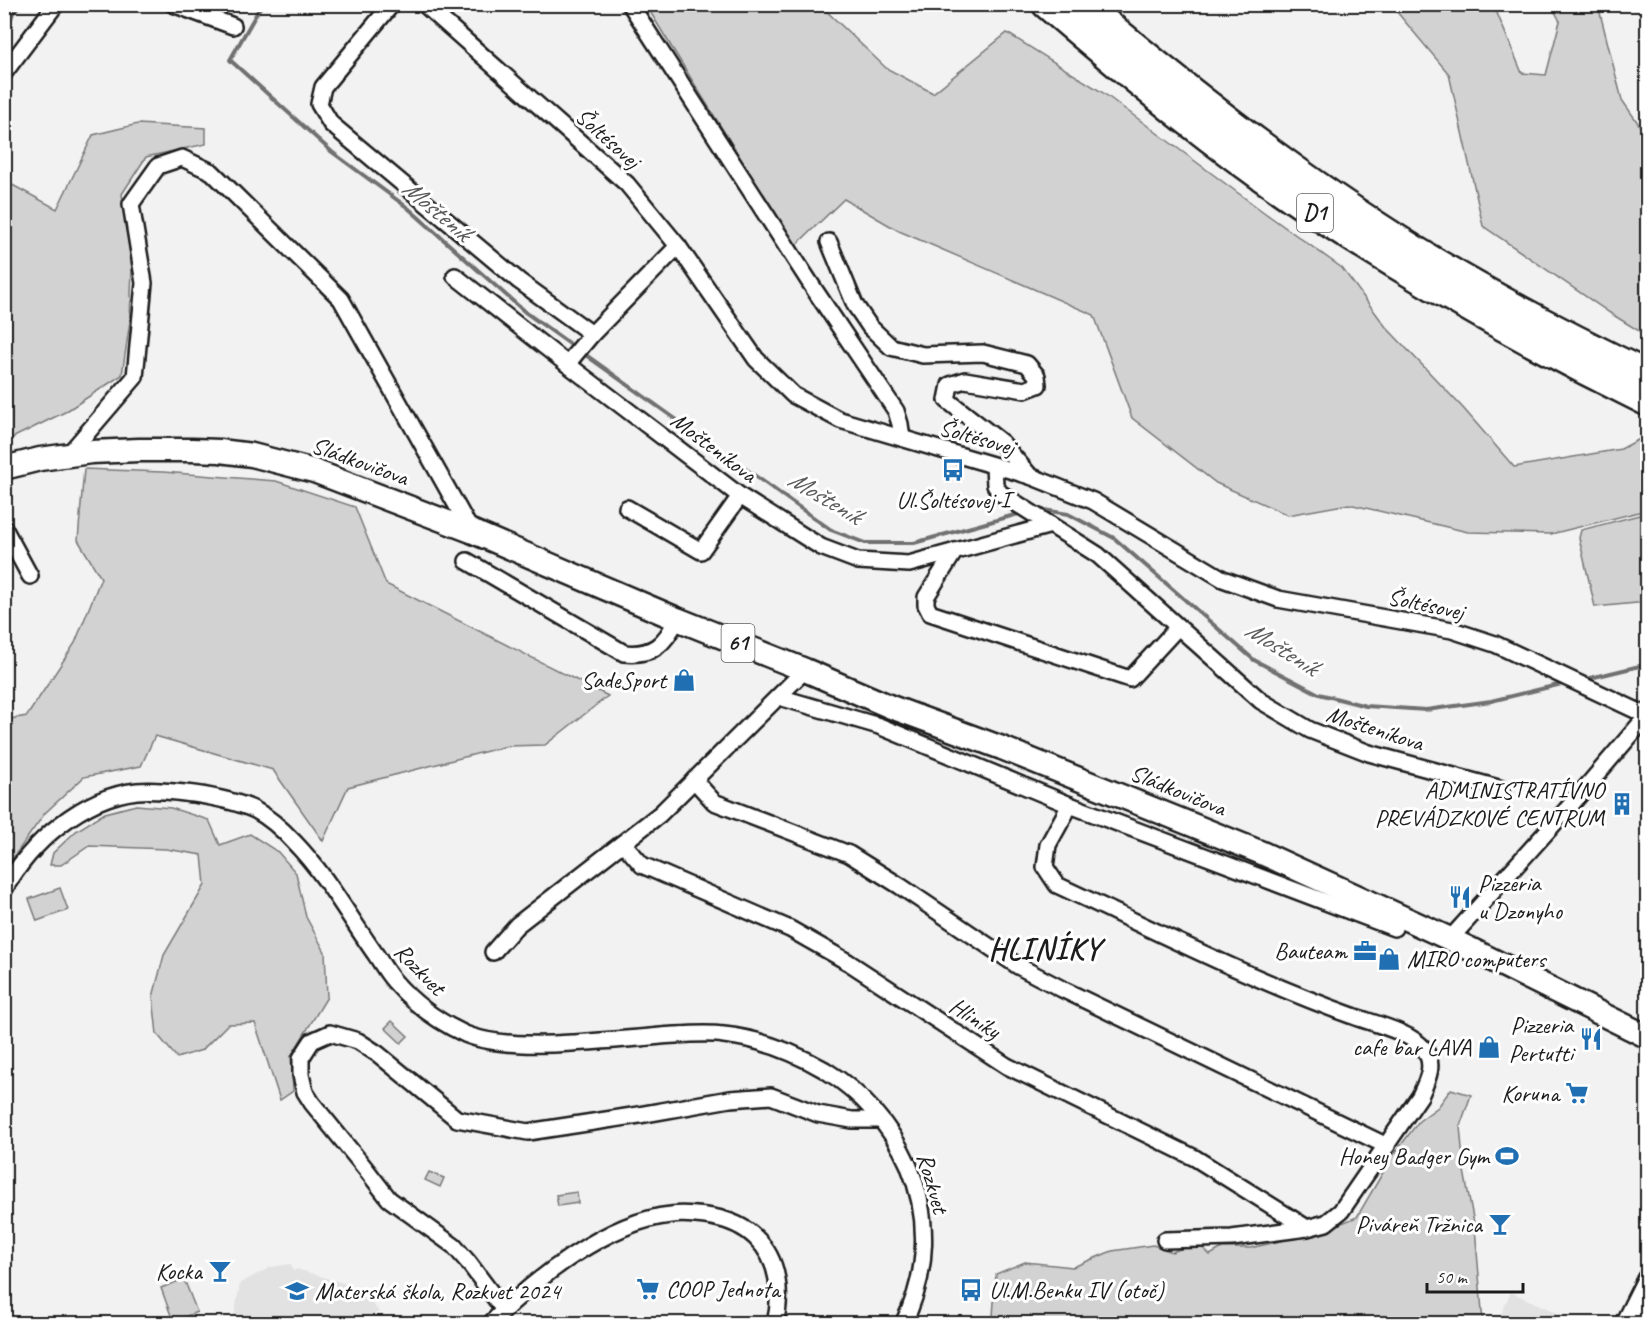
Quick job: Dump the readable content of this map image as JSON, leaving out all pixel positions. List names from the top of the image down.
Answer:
{
  "streets": {
    "highway": ["D1"],
    "main road": ["Sládkovičova", "61"],
    "street": [
      "Šoltésovej",
      "Mošteníkova",
      "Rozkvet",
      "Hliníky"
    ]
  },
  "crossings": [
    ["Šoltésovej", "Mošteníkova"]
  ],
  "districts": ["HLINÍKY"],
  "water": ["Mošteník"],
  "places": {
    "bus stop": ["Ul.Šoltésovej I", "Ul.M.Benku IV (otoč)"],
    "shop": ["SadeSport", "MIRO computers", "cafe bar LAVA"],
    "building": ["ADMINISTRATÍVNO PREVÁDZKOVÉ CENTRUM"],
    "restaurant": ["Pizzeria u Dzonyho", "Pizzeria Pertutti"],
    "office": ["Bauteam"],
    "supermarket": ["Koruna", "COOP Jednota"],
    "sports": ["Honey Badger Gym"],
    "bar": ["Piváreň Tržnica", "Kocka"],
    "school or university": ["Materská škola, Rozkvet 2024"]
  },
  "scale_bar": "50 m"
}
